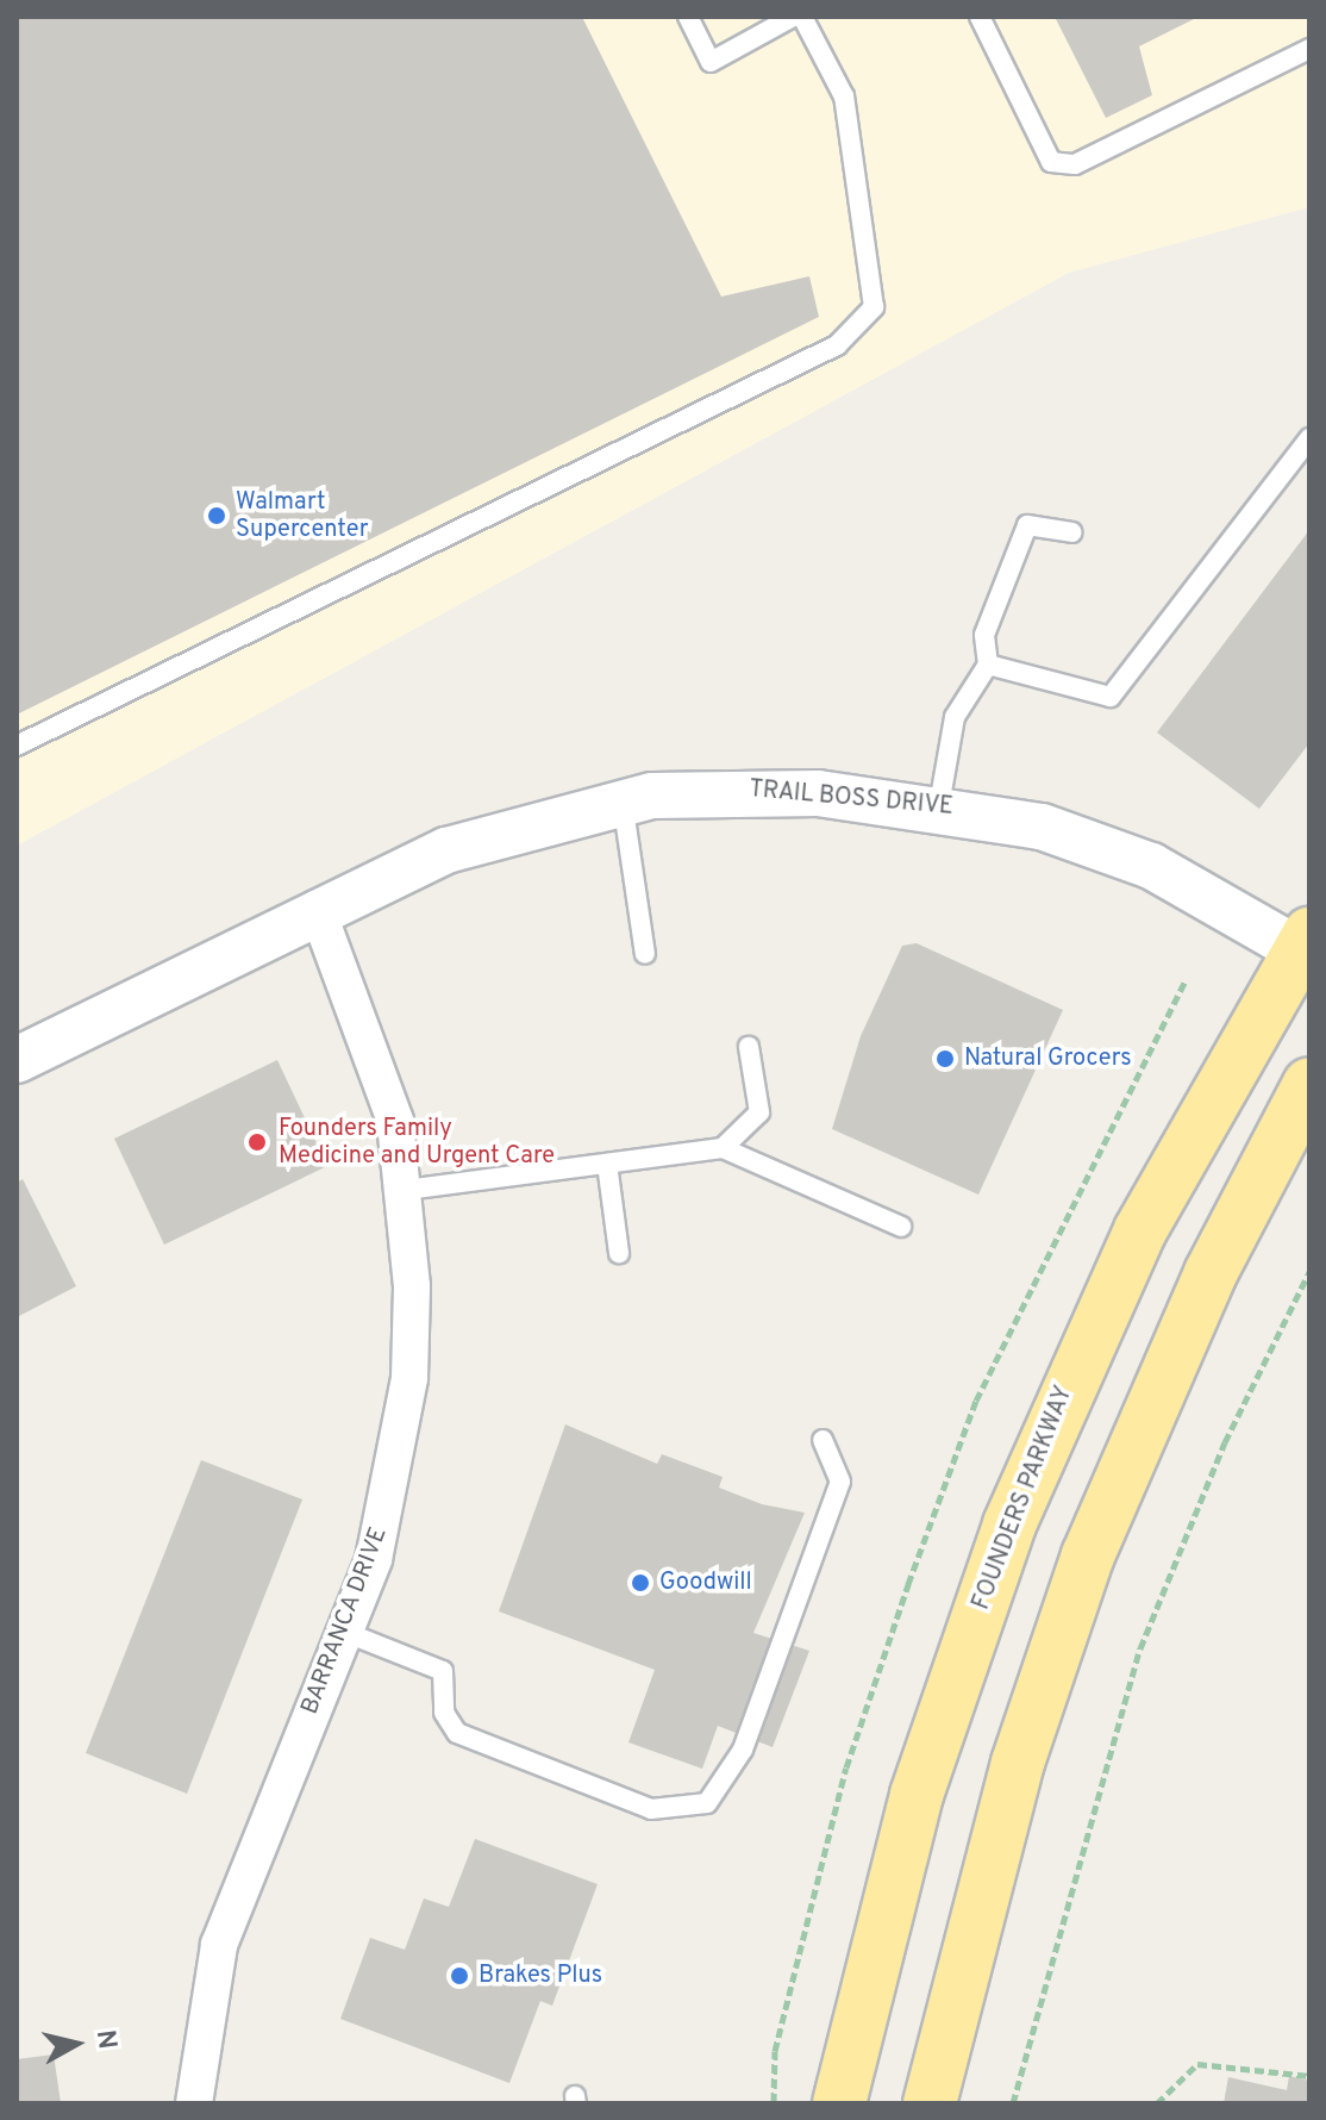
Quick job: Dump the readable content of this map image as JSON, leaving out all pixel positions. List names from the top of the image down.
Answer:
{
  "streets": {
    "highway": ["FOUNDERS PARKWAY"],
    "street": ["TRAIL BOSS DRIVE", "BARRANCA DRIVE"]
  },
  "crossings": [
    ["TRAIL BOSS DRIVE", "FOUNDERS PARKWAY"],
    ["TRAIL BOSS DRIVE", "BARRANCA DRIVE"]
  ],
  "places": [
    "Walmart Supercenter",
    "Natural Grocers",
    "Founders Family Medicine and Urgent Care",
    "Goodwill",
    "Brakes Plus"
  ],
  "north": "right"
}
